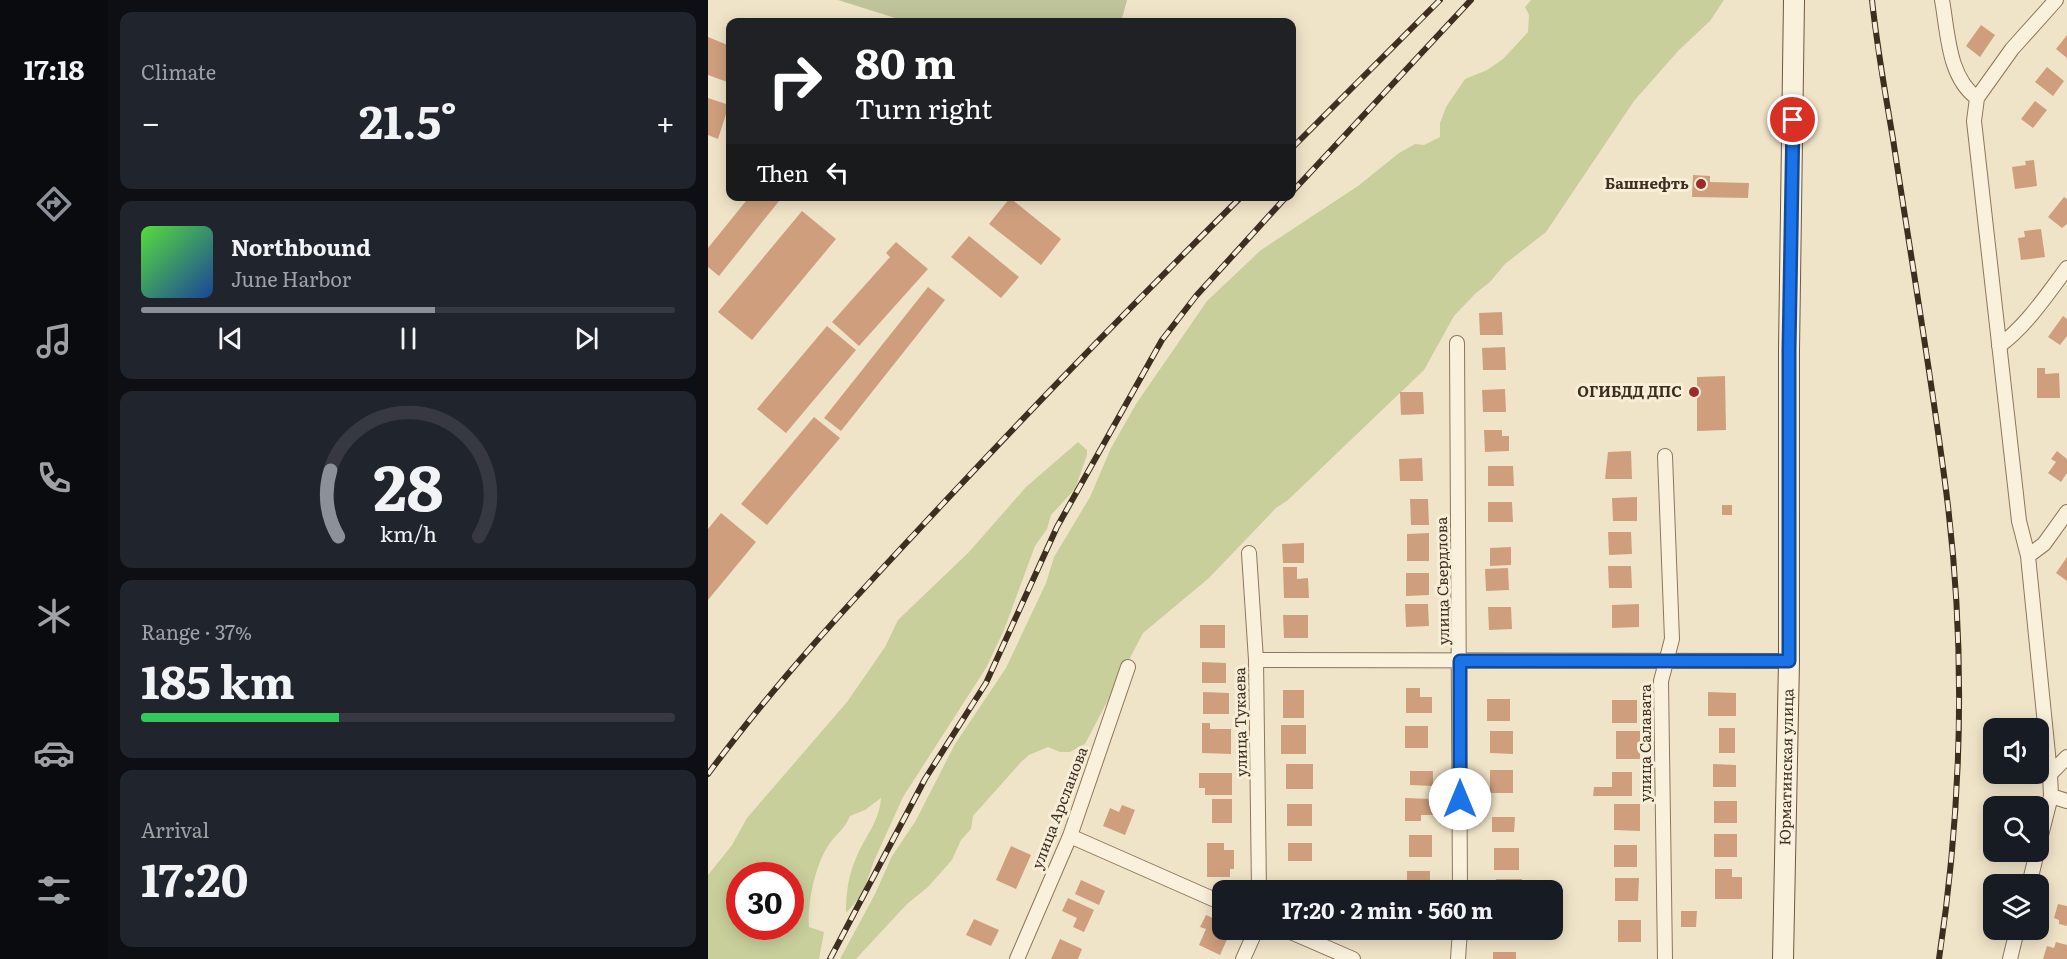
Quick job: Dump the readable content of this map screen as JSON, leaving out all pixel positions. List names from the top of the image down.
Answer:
{
  "streets": {
    "main road": ["Юрматинская улица"],
    "street": [
      "улица Свердлова",
      "улица Тукаева",
      "улица Салавата",
      "улица Арсланова"
    ]
  },
  "places": ["Башнефть", "ОГИБДД ДПС"],
  "page": {
    "tabs": "17:18",
    "tile": [
      "Climate",
      ["Range · 37%", "185 km"],
      ["Arrival", "17:20"]
    ],
    "turn": ["80 m", "Turn right"],
    "heat": ["−", "21.5°", "+"],
    "then": "Then",
    "song": ["Northbound", "June Harbor"],
    "limit": "30",
    "trip": "17:20 · 2 min · 560 m",
    "gauge": ["28", "km/h"]
  }
}
